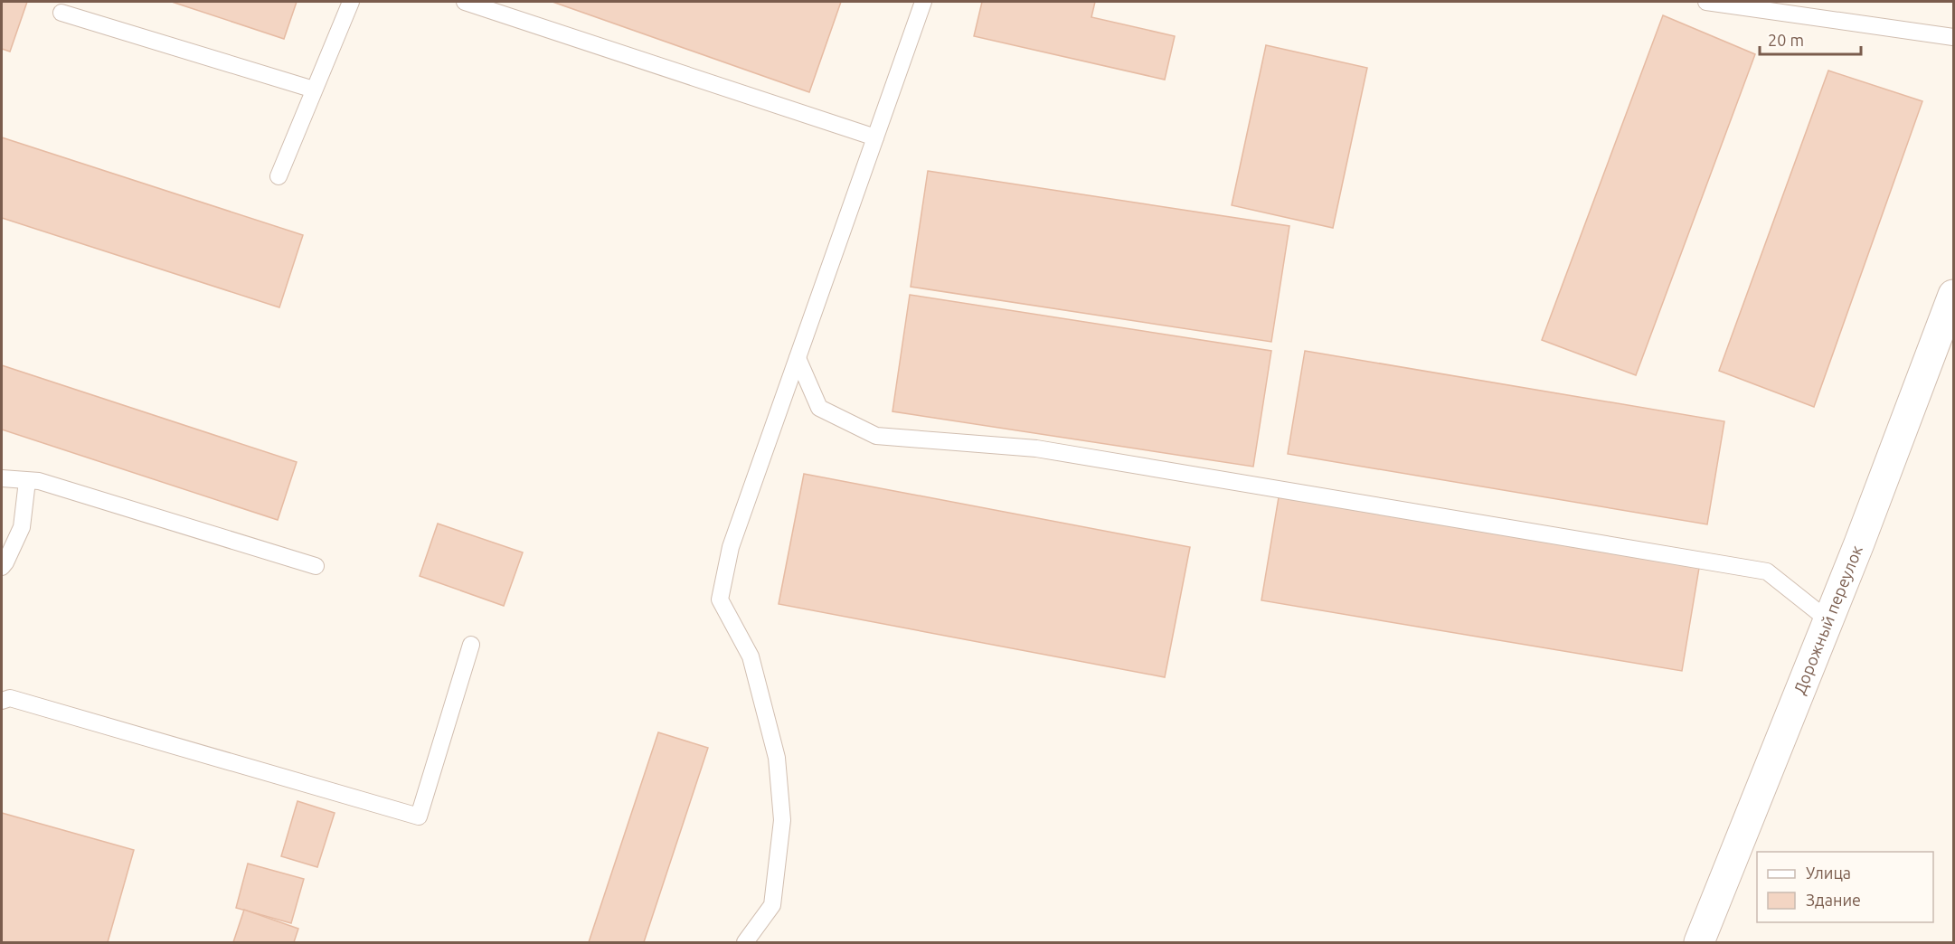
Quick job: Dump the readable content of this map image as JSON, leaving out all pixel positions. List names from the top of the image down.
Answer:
{
  "streets": {
    "street": ["Дорожный переулок"]
  },
  "legend": ["Улица", "Здание"],
  "scale_bar": "20 m"
}
